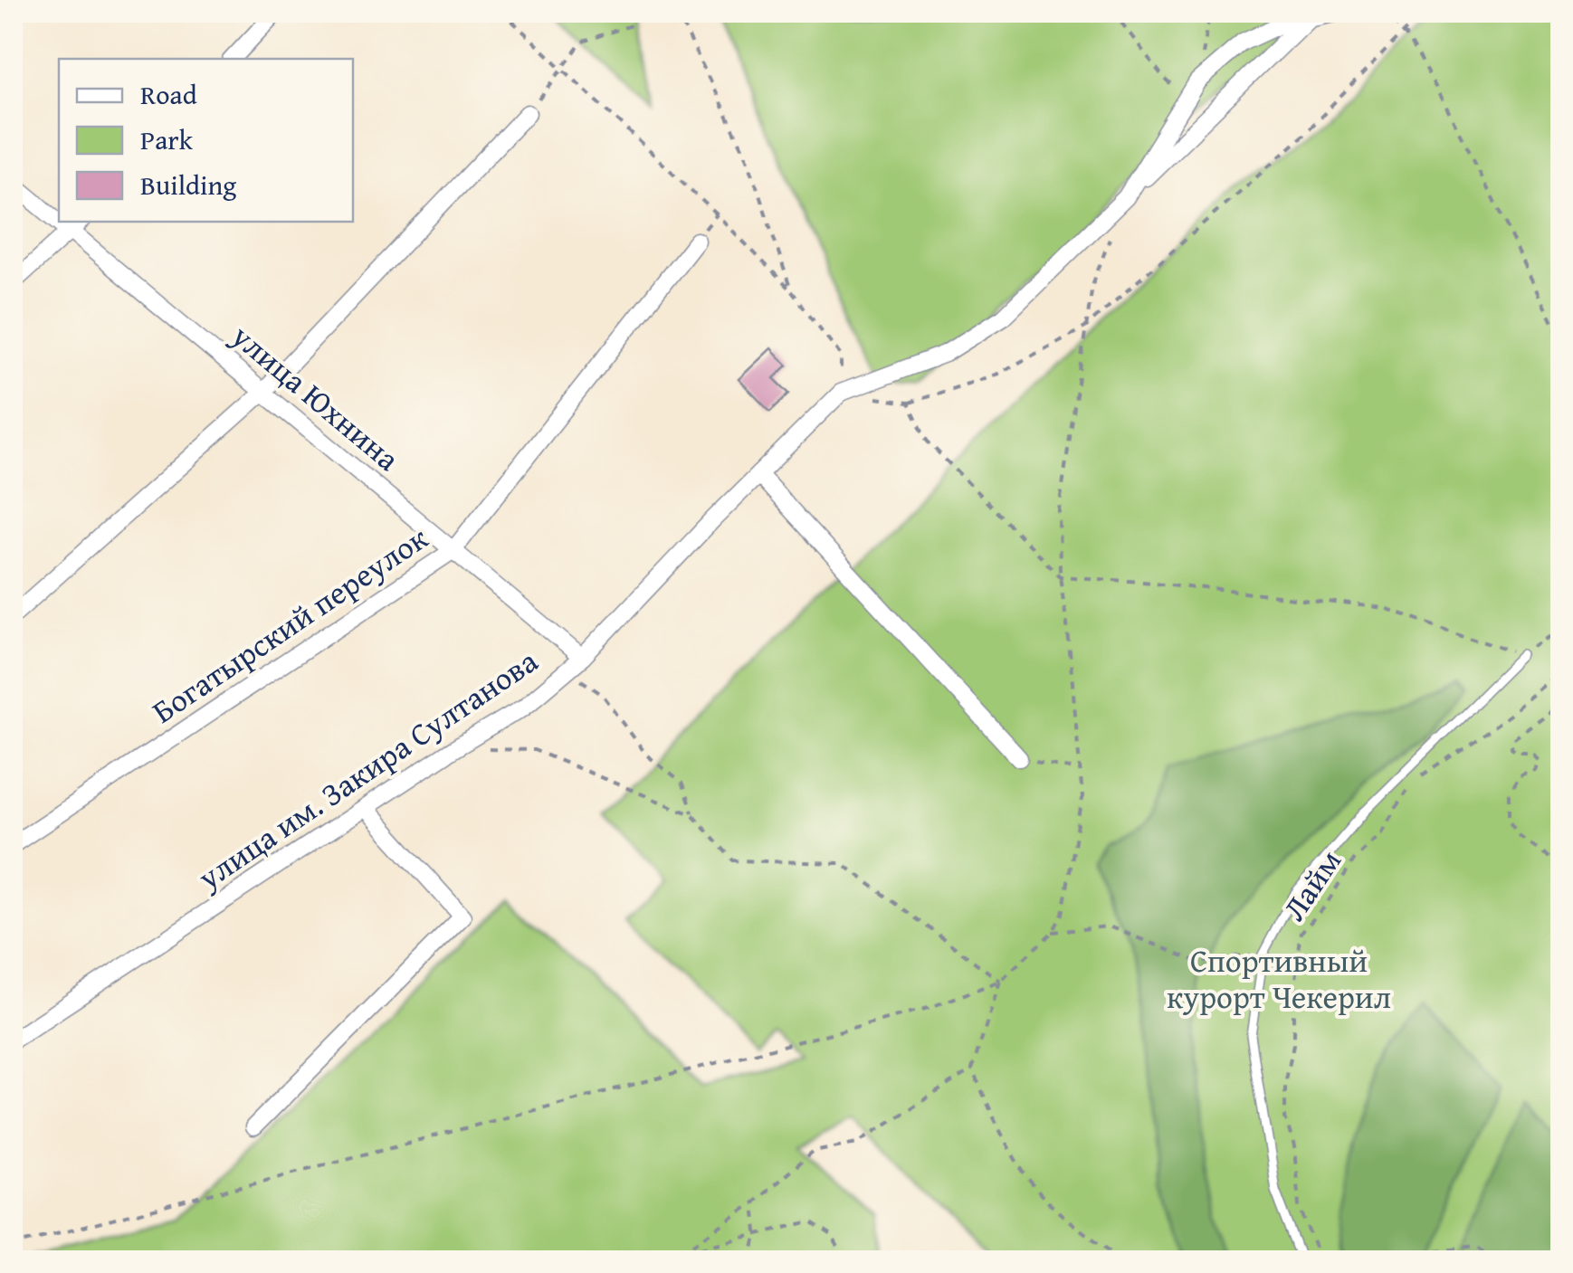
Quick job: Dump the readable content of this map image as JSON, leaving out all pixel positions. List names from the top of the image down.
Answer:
{
  "streets": {
    "street": ["улица Юхнина", "Богатырский переулок", "улица им. Закира Султанова"],
    "path": ["Лайм"]
  },
  "crossings": [
    ["улица Юхнина", "Богатырский переулок"],
    ["улица Юхнина", "улица им. Закира Султанова"]
  ],
  "parks": ["Спортивный курорт Чекерил"],
  "legend": ["Road", "Park", "Building"]
}
